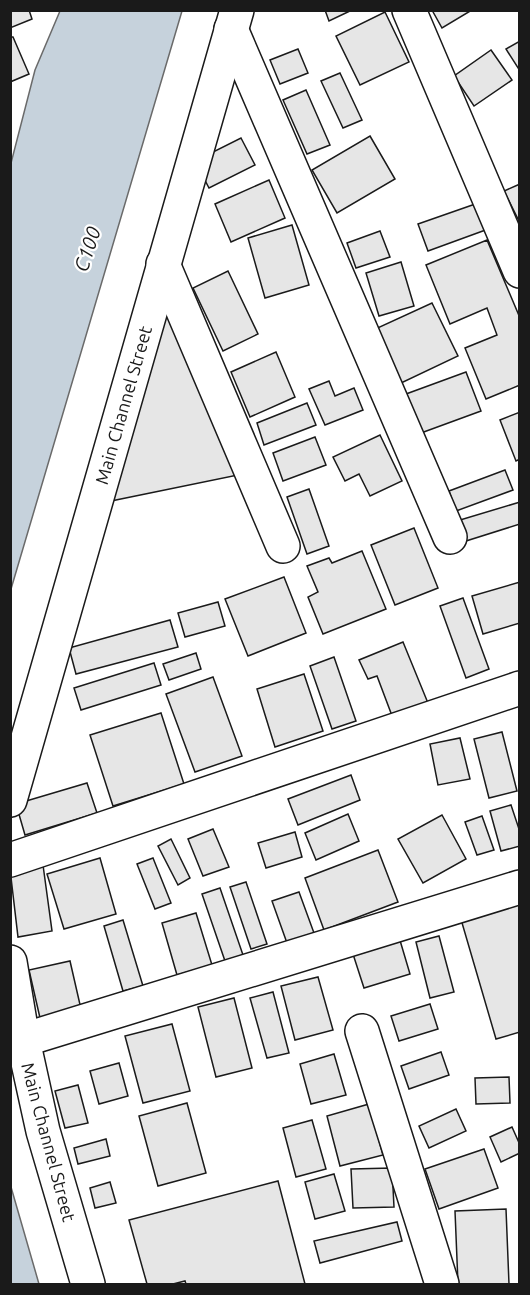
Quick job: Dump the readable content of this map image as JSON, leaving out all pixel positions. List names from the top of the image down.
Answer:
{
  "streets": {
    "street": ["Main Channel Street"]
  },
  "water": ["C100"]
}
